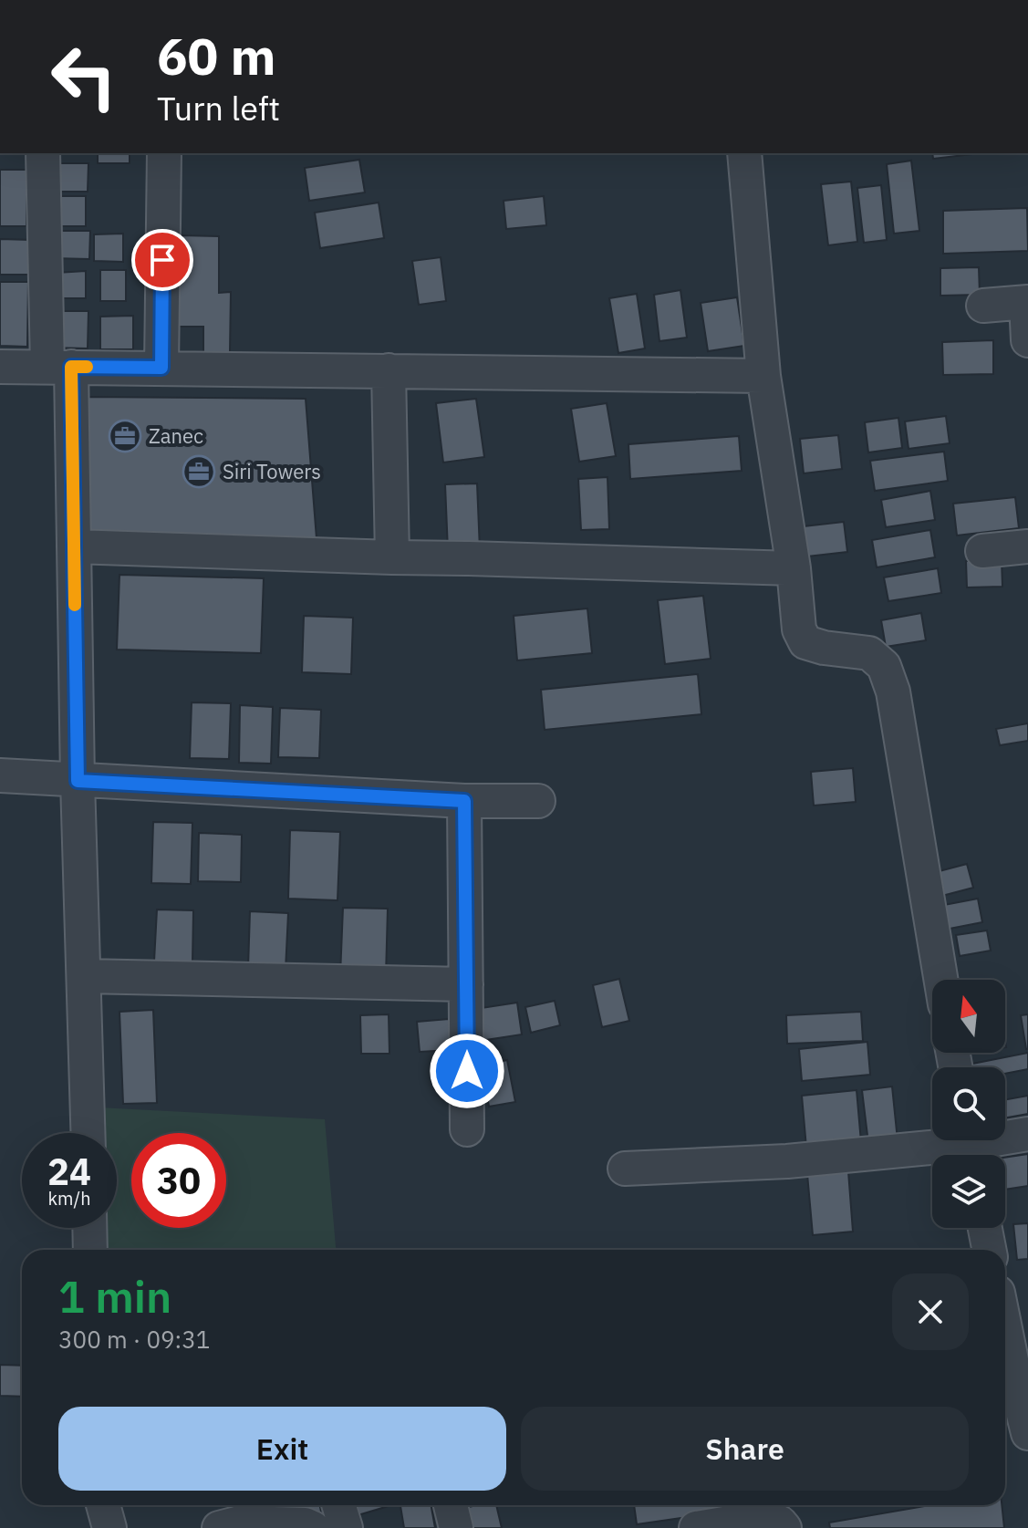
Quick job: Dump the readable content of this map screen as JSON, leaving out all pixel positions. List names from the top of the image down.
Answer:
{
  "places": {
    "office": ["Zanec", "Siri Towers"]
  },
  "north": "top",
  "page": {
    "turn": ["60 m", "Turn left"],
    "speed": "24 km/h",
    "limit": "30",
    "heading": ["1 min", "300 m · 09:31"],
    "buttons": ["Exit", "Share"]
  }
}
